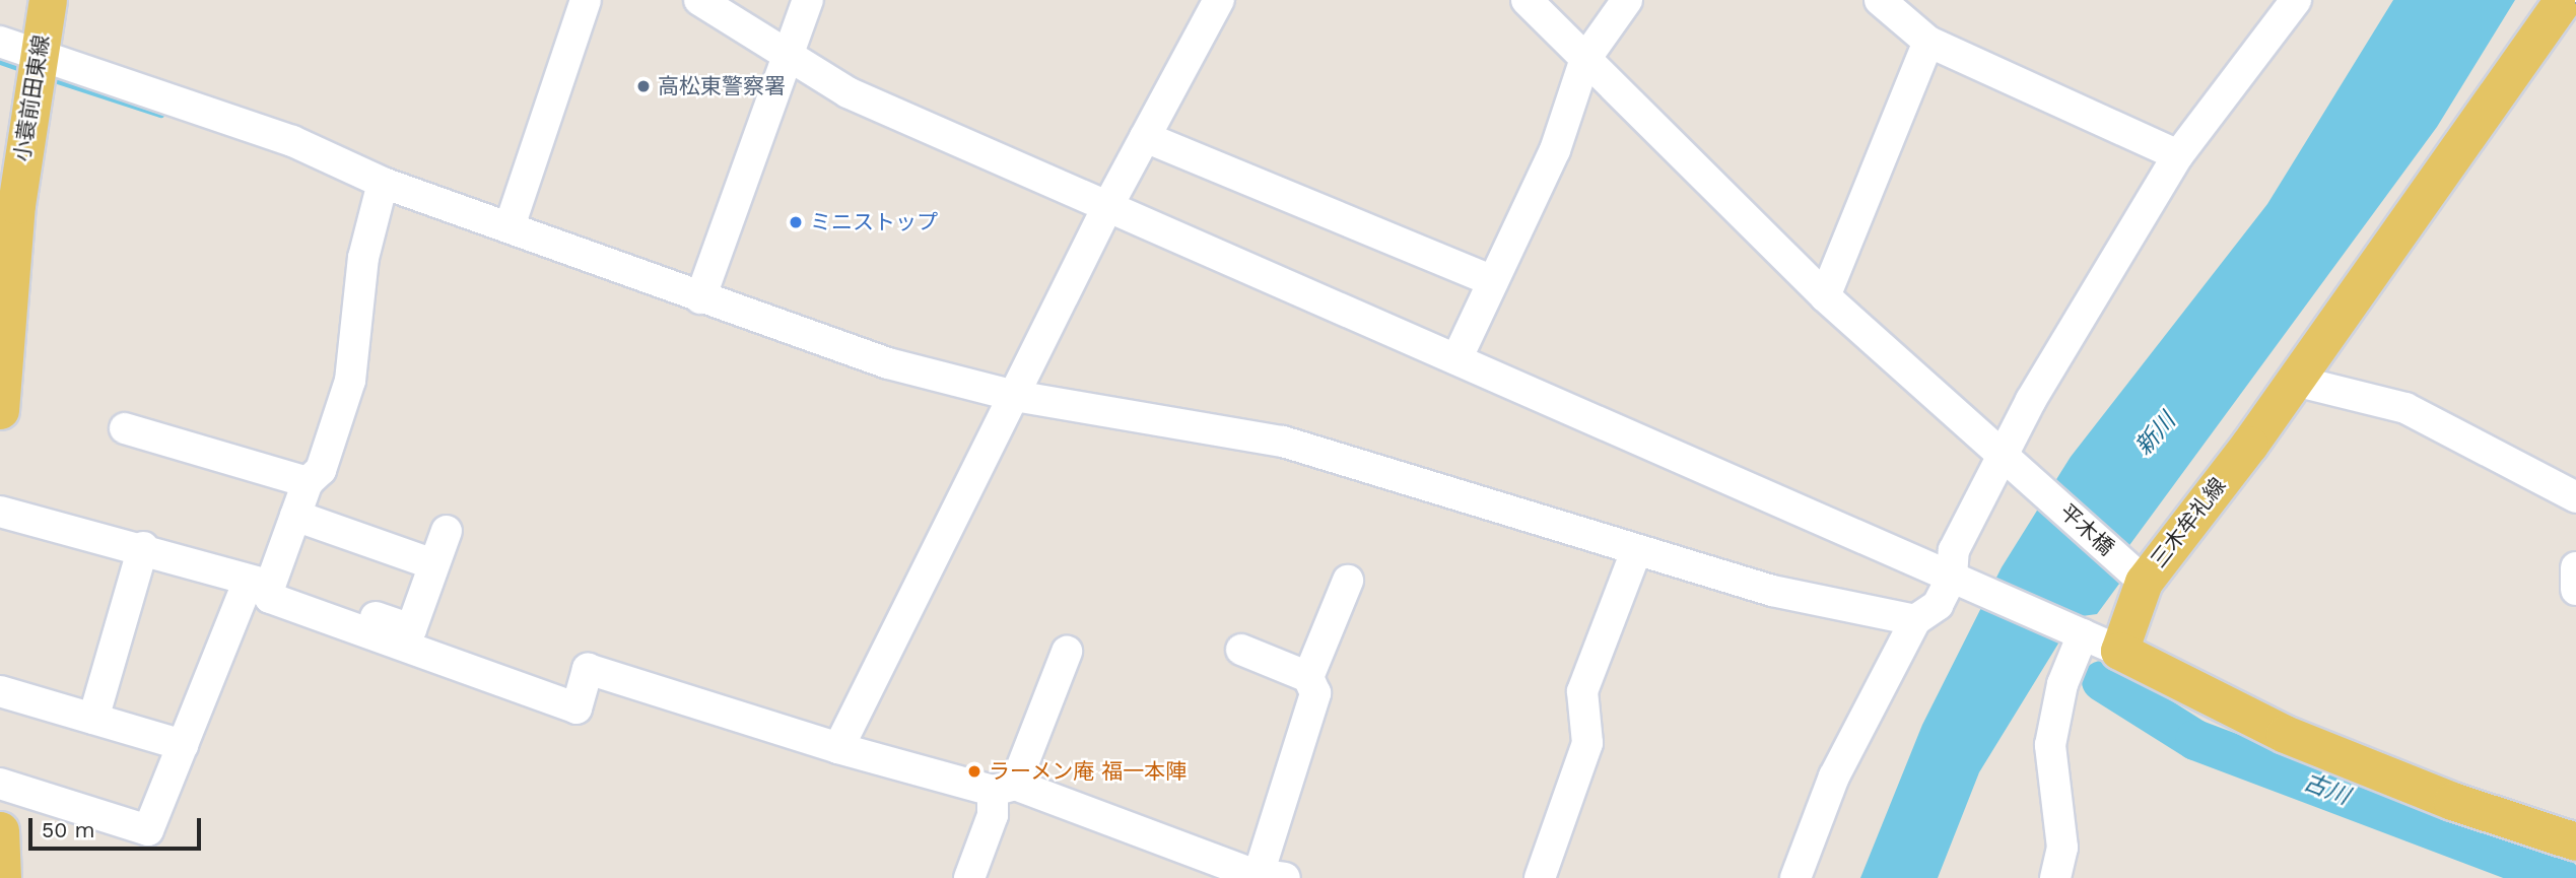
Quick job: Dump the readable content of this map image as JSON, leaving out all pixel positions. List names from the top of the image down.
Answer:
{
  "streets": {
    "main road": ["小蓑前田東線", "三木牟礼線"],
    "street": ["平木橋"]
  },
  "crossings": [
    ["三木牟礼線", "平木橋"]
  ],
  "water": ["新川", "古川"],
  "places": ["高松東警察署", "ミニストップ", "ラーメン庵 福一本陣"],
  "scale_bar": "50 m"
}
